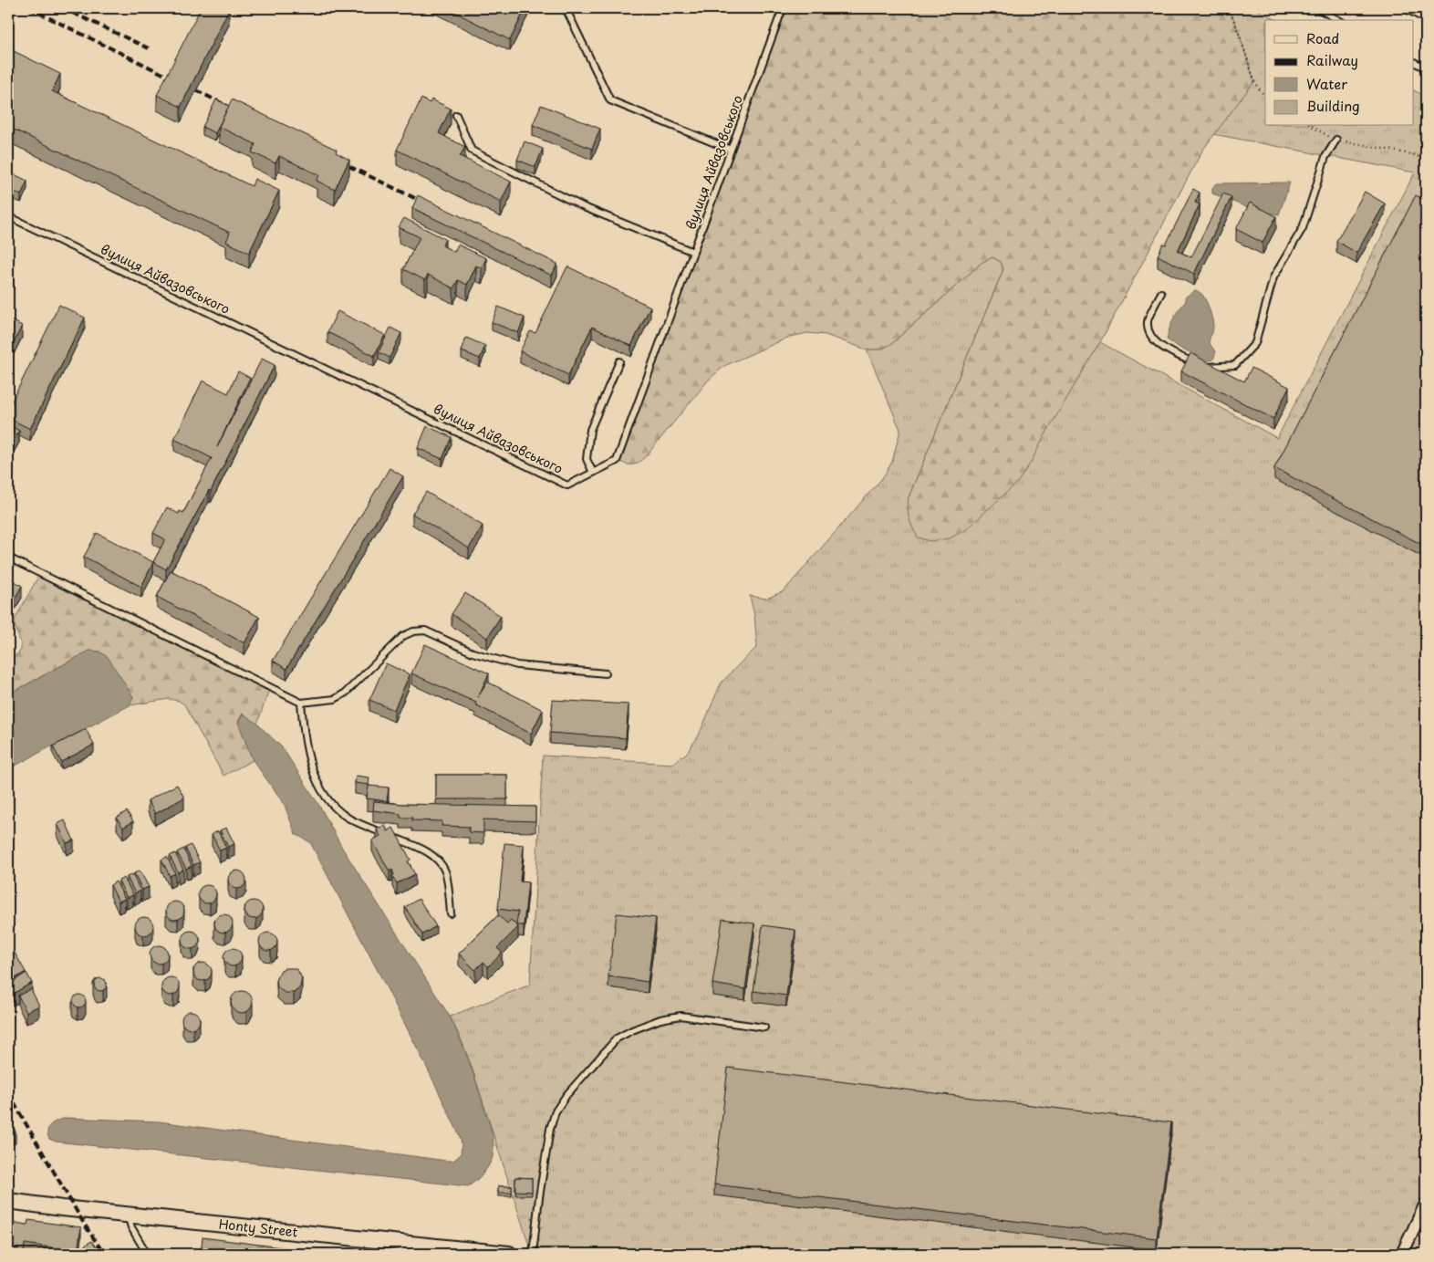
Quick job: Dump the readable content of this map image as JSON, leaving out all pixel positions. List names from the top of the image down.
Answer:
{
  "streets": {
    "street": ["Honty Street"],
    "lane": ["вулиця Айвазовського"]
  },
  "legend": [
    "Road",
    "Railway",
    "Water",
    "Building"
  ]
}
